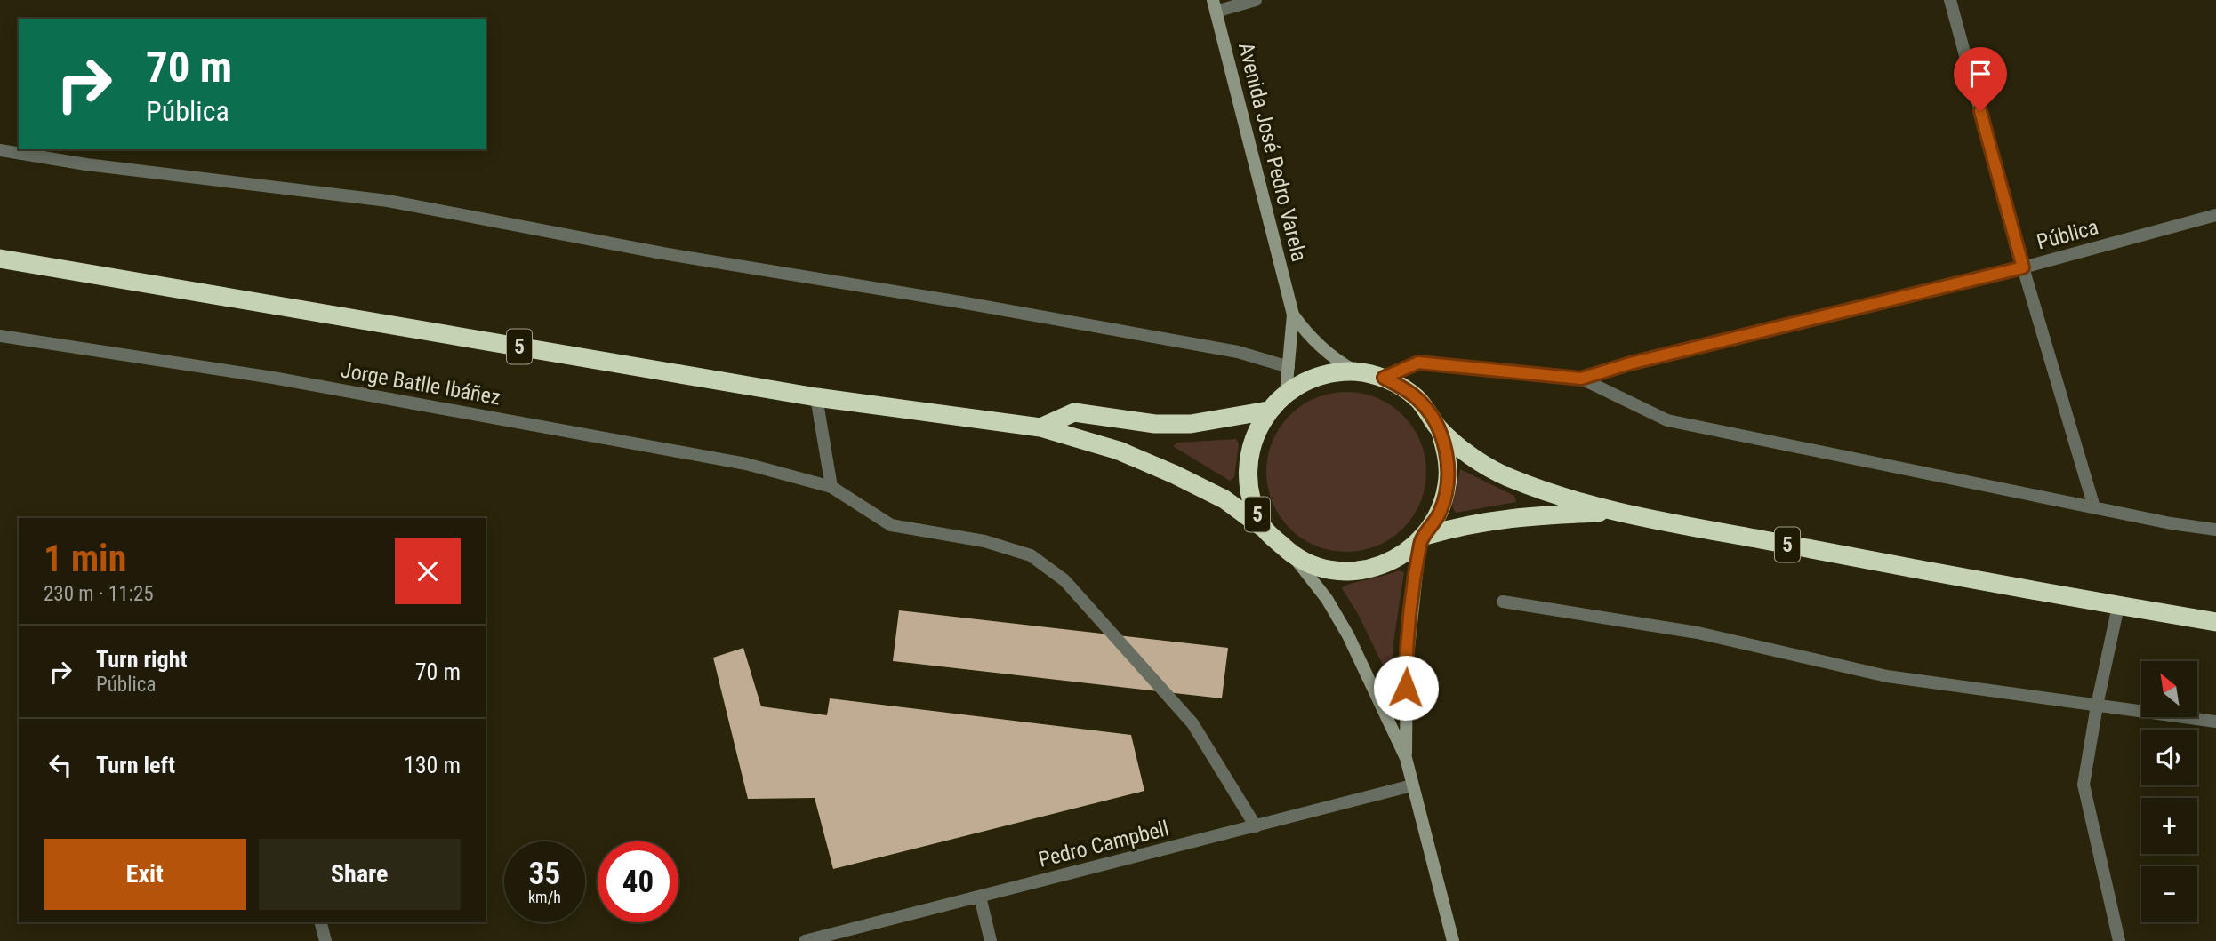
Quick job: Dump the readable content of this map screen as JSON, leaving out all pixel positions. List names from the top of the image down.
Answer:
{
  "streets": {
    "highway": ["5"],
    "street": [
      "Avenida José Pedro Varela",
      "Pública",
      "Jorge Batlle Ibáñez",
      "Pedro Campbell"
    ]
  },
  "crossings": [
    ["Pública", "5"],
    ["Jorge Batlle Ibáñez", "Pedro Campbell"]
  ],
  "north": "top left",
  "page": {
    "turn": ["70 m", "Pública"],
    "heading": ["1 min", "230 m · 11:25"],
    "list": [
      {
        "name": "Turn right",
        "note": "Pública",
        "value": "70 m"
      },
      {
        "name": "Turn left",
        "value": "130 m"
      }
    ],
    "map_buttons": ["+", "−"],
    "buttons": ["Exit", "Share"],
    "speed": "35 km/h",
    "limit": "40"
  }
}
